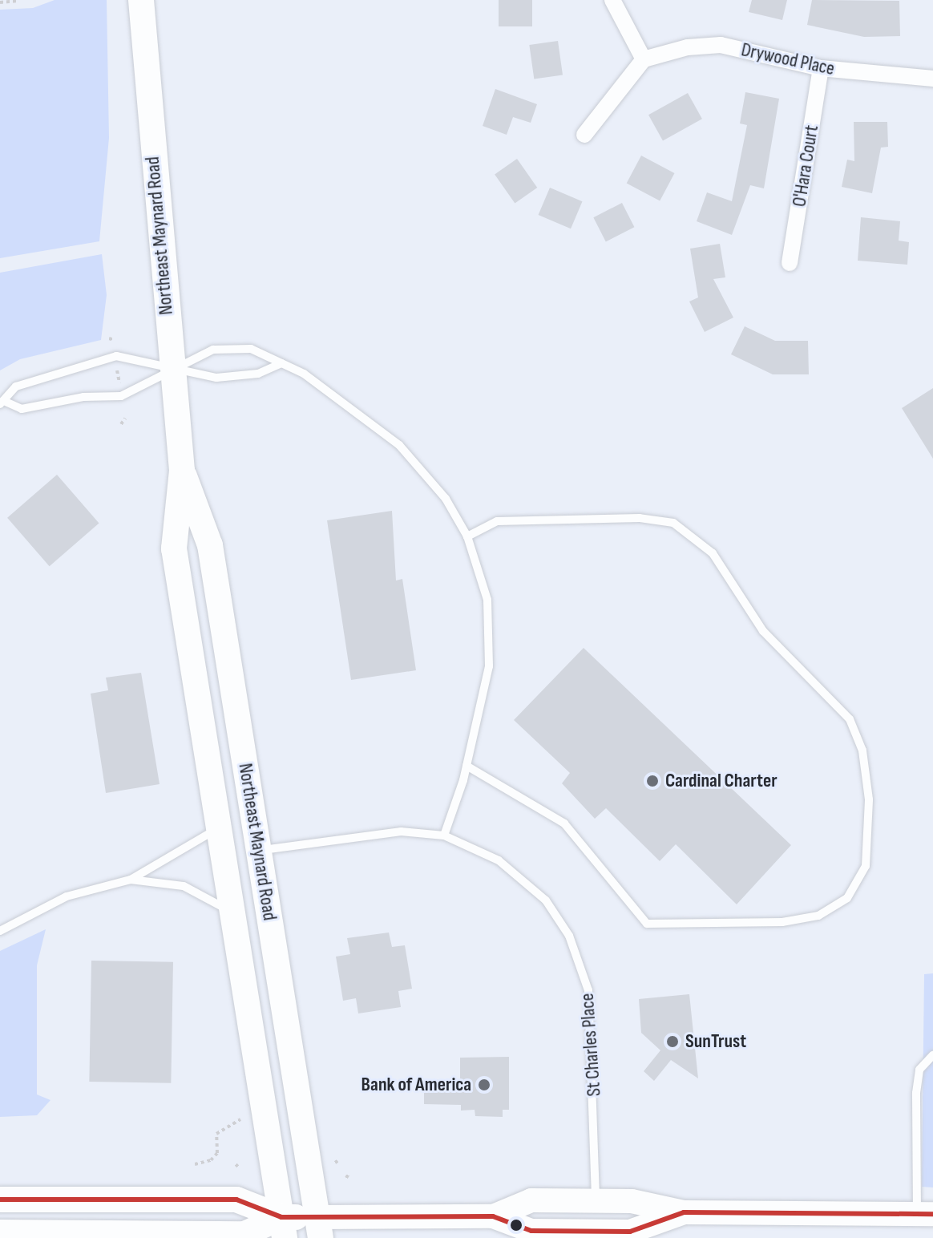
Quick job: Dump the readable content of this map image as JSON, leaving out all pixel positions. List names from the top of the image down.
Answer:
{
  "streets": {
    "main road": ["Northeast Maynard Road"],
    "street": ["Drywood Place", "O'Hara Court"],
    "lane": ["St Charles Place"]
  },
  "crossings": [
    ["Drywood Place", "O'Hara Court"],
    ["Northeast Maynard Road", "St Charles Place"]
  ],
  "places": ["Cardinal Charter", "SunTrust", "Bank of America"]
}
